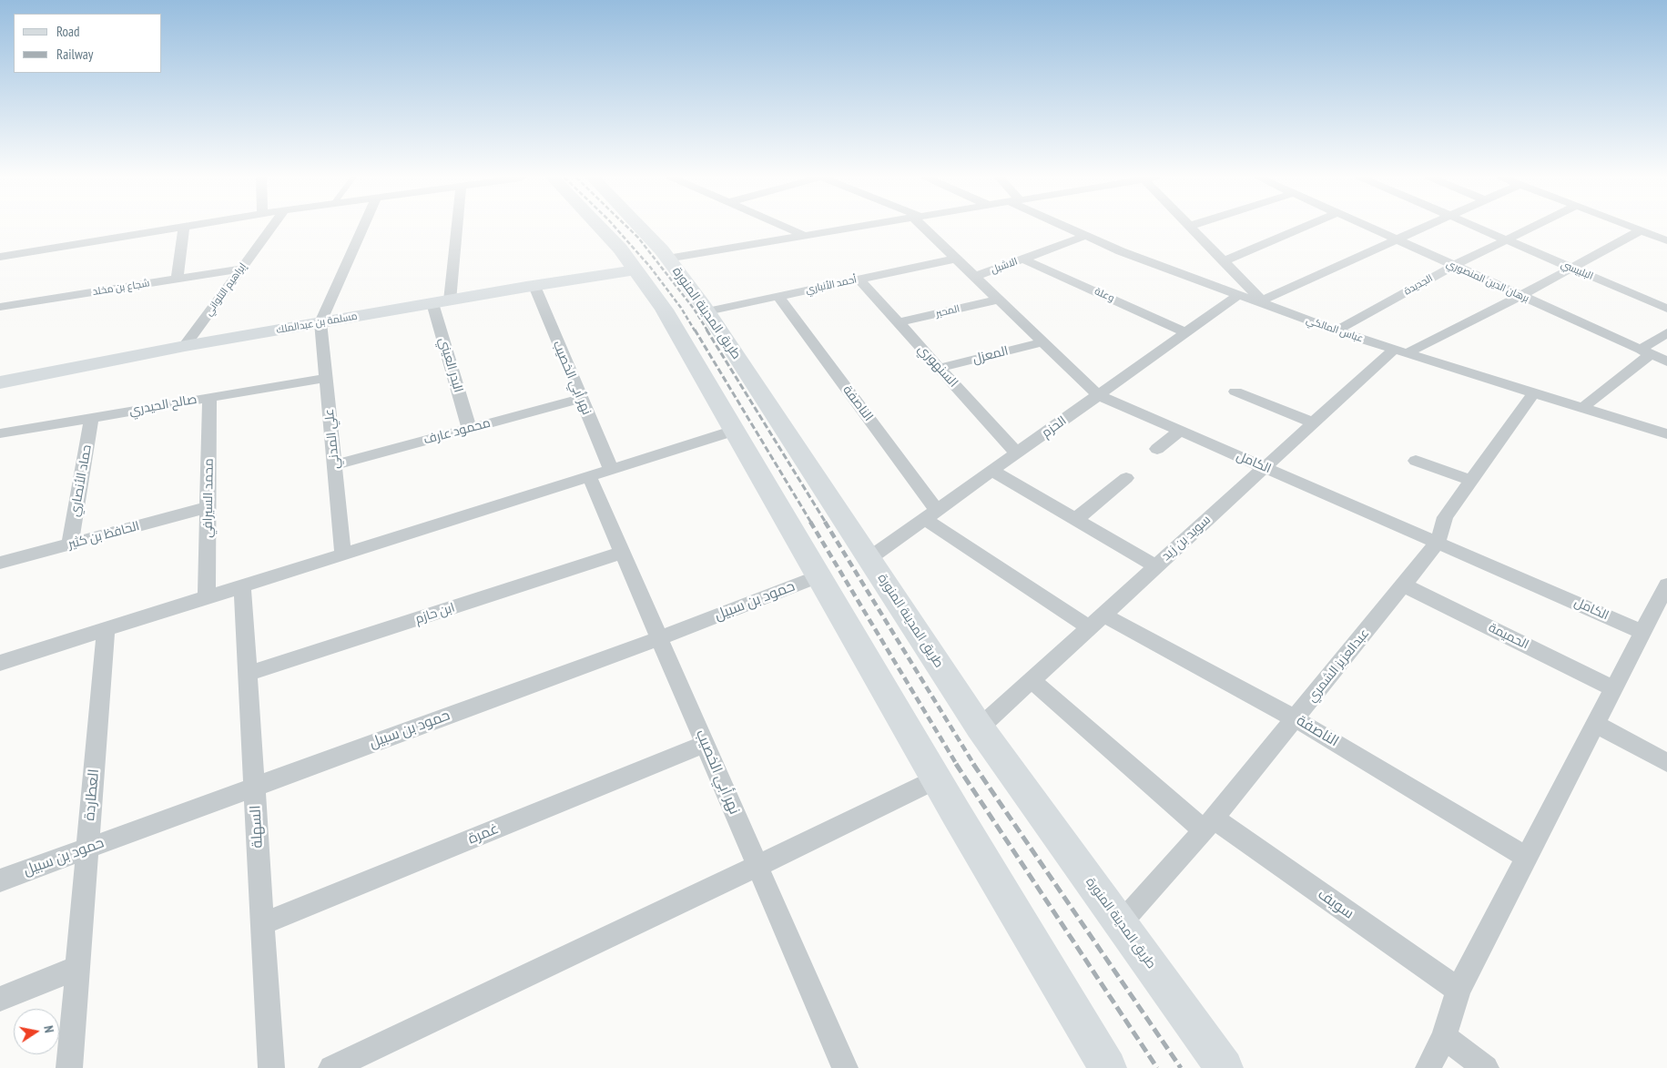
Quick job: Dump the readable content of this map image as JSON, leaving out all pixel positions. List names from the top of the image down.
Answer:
{
  "streets": {
    "main road": ["طريق المدينة المنورة", "مسلمة بن عبدالملك"],
    "street": [
      "الاشبل",
      "البلبيسي",
      "برهان الدين المنصوري",
      "أحمد الأنباري",
      "الجديدة",
      "شجاع بن مخلد",
      "إبراهيم التلواني",
      "وعلة",
      "المحبر",
      "عباس المالكي",
      "المعزل",
      "البدر العيني",
      "السنهوري",
      "نهر أبي الخصيب",
      "الناصفة",
      "صالح الحيدري",
      "الحزم",
      "محمود عارف",
      "علي المدني",
      "الكامل",
      "حماد الأنصاري",
      "محمد السيرافي",
      "الحافظ بن كثير",
      "سويد بن زيد",
      "حمود بن سبيل",
      "ابن حازم",
      "الحميمة",
      "عبدالعزيز الشمري",
      "العطاردة",
      "السهلة",
      "غمرة",
      "سويف"
    ]
  },
  "crossings": [
    ["الاشبل", "وعلة"],
    ["الاشبل", "عباس المالكي"],
    ["الاشبل", "الكامل"],
    ["البلبيسي", "الجديدة"],
    ["البلبيسي", "سويد بن زيد"],
    ["برهان الدين المنصوري", "الجديدة"],
    ["برهان الدين المنصوري", "سويد بن زيد"],
    ["أحمد الأنباري", "طريق المدينة المنورة"],
    ["أحمد الأنباري", "السنهوري"],
    ["أحمد الأنباري", "الناصفة"],
    ["أحمد الأنباري", "الكامل"],
    ["الجديدة", "عباس المالكي"],
    ["شجاع بن مخلد", "إبراهيم التلواني"],
    ["إبراهيم التلواني", "مسلمة بن عبدالملك"],
    ["وعلة", "الحزم"],
    ["المحبر", "السنهوري"],
    ["المحبر", "الكامل"],
    ["طريق المدينة المنورة", "الحزم"],
    ["طريق المدينة المنورة", "سويد بن زيد"],
    ["طريق المدينة المنورة", "عبدالعزيز الشمري"],
    ["مسلمة بن عبدالملك", "البدر العيني"],
    ["مسلمة بن عبدالملك", "نهر أبي الخصيب"],
    ["مسلمة بن عبدالملك", "علي المدني"],
    ["عباس المالكي", "الحزم"],
    ["عباس المالكي", "سويد بن زيد"],
    ["عباس المالكي", "عبدالعزيز الشمري"],
    ["المعزل", "السنهوري"],
    ["المعزل", "الكامل"],
    ["البدر العيني", "محمود عارف"],
    ["السنهوري", "الحزم"],
    ["نهر أبي الخصيب", "محمود عارف"],
    ["نهر أبي الخصيب", "حمود بن سبيل"],
    ["نهر أبي الخصيب", "ابن حازم"],
    ["نهر أبي الخصيب", "غمرة"],
    ["الناصفة", "الحزم"],
    ["الناصفة", "سويد بن زيد"],
    ["الناصفة", "عبدالعزيز الشمري"],
    ["صالح الحيدري", "علي المدني"],
    ["صالح الحيدري", "حماد الأنصاري"],
    ["صالح الحيدري", "محمد السيرافي"],
    ["الحزم", "الكامل"],
    ["محمود عارف", "علي المدني"],
    ["الكامل", "سويد بن زيد"],
    ["الكامل", "عبدالعزيز الشمري"],
    ["حماد الأنصاري", "الحافظ بن كثير"],
    ["محمد السيرافي", "الحافظ بن كثير"],
    ["سويد بن زيد", "سويف"],
    ["حمود بن سبيل", "العطاردة"],
    ["حمود بن سبيل", "السهلة"],
    ["ابن حازم", "السهلة"],
    ["الحميمة", "عبدالعزيز الشمري"],
    ["عبدالعزيز الشمري", "سويف"],
    ["السهلة", "غمرة"]
  ],
  "legend": ["Road", "Railway"],
  "north": "right"
}
